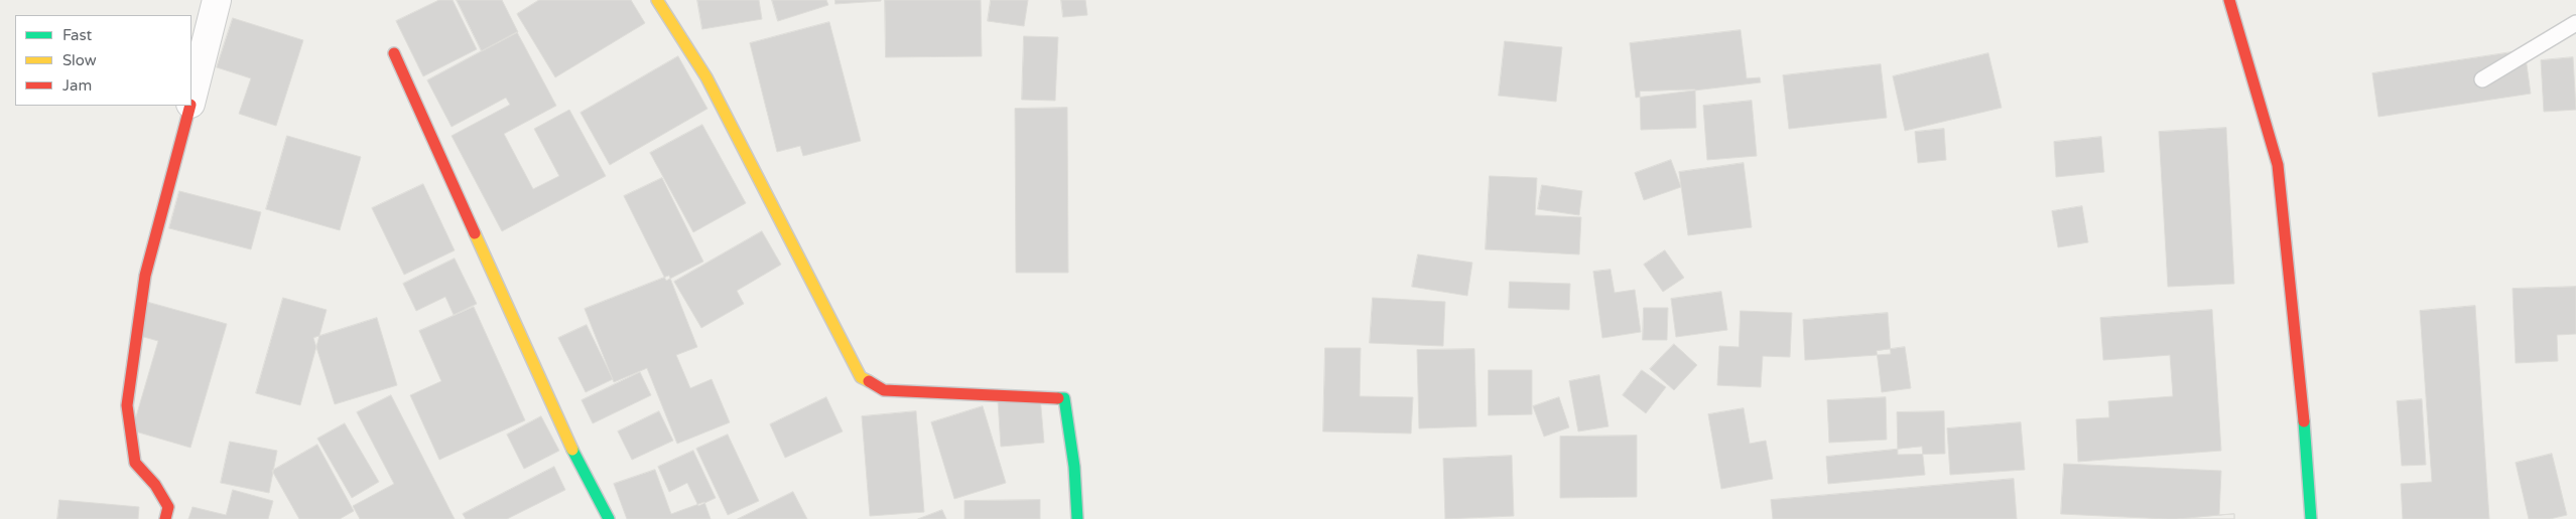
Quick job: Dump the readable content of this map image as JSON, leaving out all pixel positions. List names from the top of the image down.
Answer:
{
  "legend": ["Fast", "Slow", "Jam"]
}
